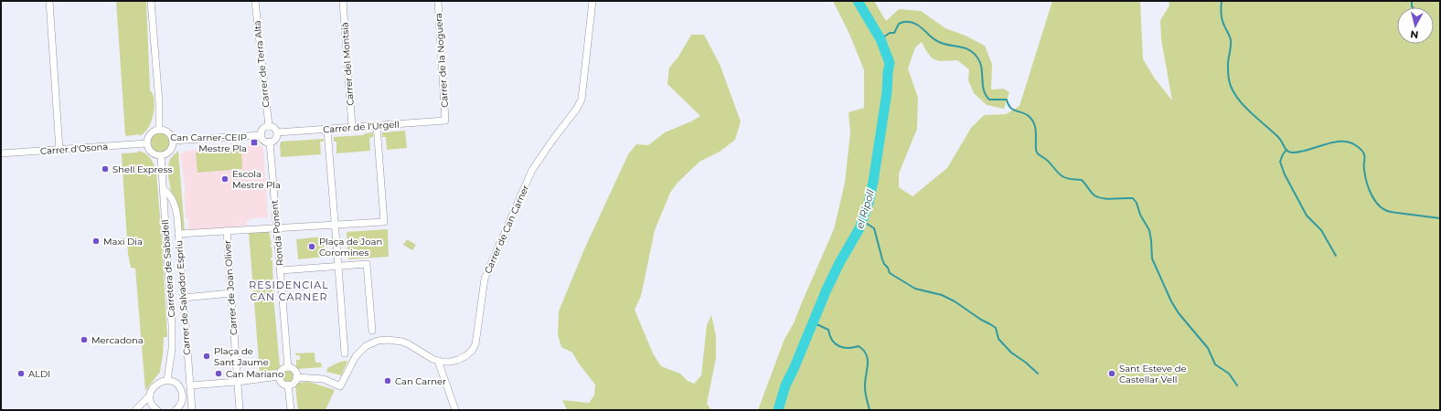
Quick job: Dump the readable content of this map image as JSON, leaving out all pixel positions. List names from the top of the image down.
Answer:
{
  "streets": {
    "street": [
      "Carrer de la Noguera",
      "Carrer de Terra Alta",
      "Carrer del Montsià",
      "Carrer de l'Urgell",
      "Carrer d'Osona",
      "Carrer de Can Carner",
      "Ronda Ponent",
      "Carretera de Sabadell",
      "Carrer de Joan Oliver",
      "Carrer de Salvador Espriu"
    ]
  },
  "crossings": [
    ["Carrer de la Noguera", "Carrer de l'Urgell"],
    ["Carrer de Terra Alta", "Carrer de l'Urgell"],
    ["Carrer de Terra Alta", "Ronda Ponent"],
    ["Carrer del Montsià", "Carrer de l'Urgell"],
    ["Carrer de l'Urgell", "Ronda Ponent"],
    ["Carrer d'Osona", "Carretera de Sabadell"],
    ["Carrer de Can Carner", "Ronda Ponent"],
    ["Carretera de Sabadell", "Carrer de Salvador Espriu"]
  ],
  "districts": ["RESIDENCIAL CAN CARNER"],
  "water": ["el Ripoll"],
  "places": {
    "transit": ["Can Carner-CEIP Mestre Pla"],
    "other": [
      "Shell Express",
      "Escola Mestre Pla",
      "Maxi Dia",
      "Plaça de Joan Coromines",
      "Mercadona",
      "Plaça de Sant Jaume",
      "ALDI",
      "Can Mariano",
      "Sant Esteve de Castellar Vell",
      "Can Carner"
    ]
  },
  "north": "bottom"
}
